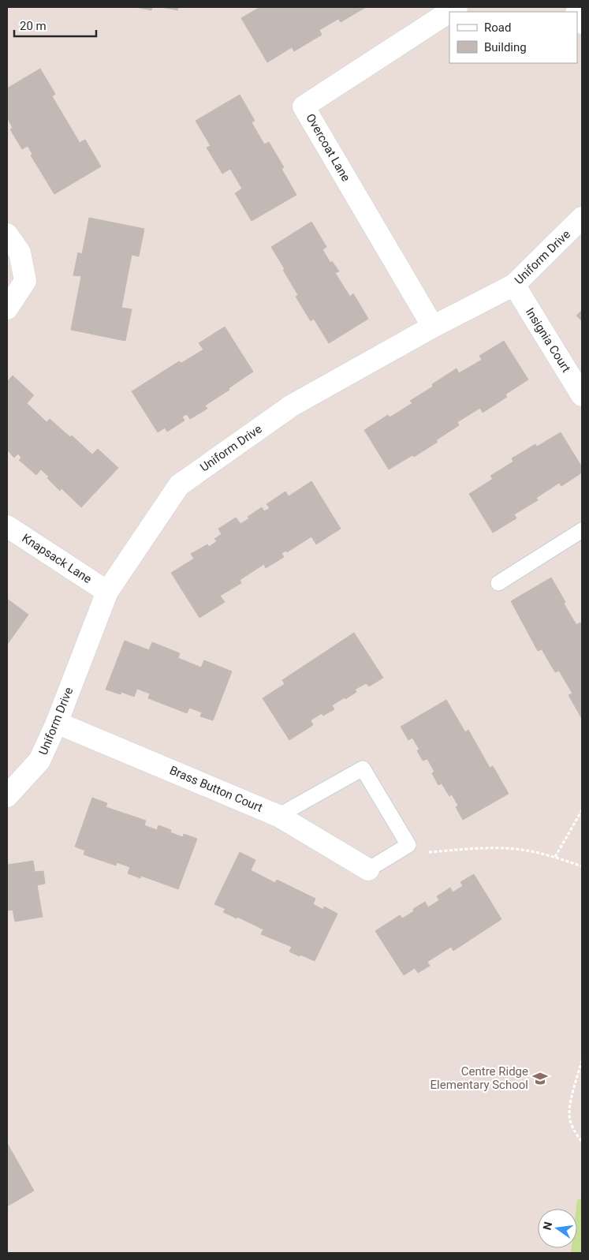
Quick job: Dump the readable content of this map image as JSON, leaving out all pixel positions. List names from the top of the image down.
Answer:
{
  "streets": {
    "street": [
      "Overcoat Lane",
      "Uniform Drive",
      "Insignia Court",
      "Knapsack Lane",
      "Brass Button Court"
    ]
  },
  "crossings": [
    ["Overcoat Lane", "Uniform Drive"],
    ["Uniform Drive", "Insignia Court"],
    ["Uniform Drive", "Knapsack Lane"],
    ["Uniform Drive", "Brass Button Court"]
  ],
  "places": {
    "school or university": ["Centre Ridge Elementary School"]
  },
  "legend": ["Road", "Building"],
  "scale_bar": "20 m",
  "north": "left"
}
